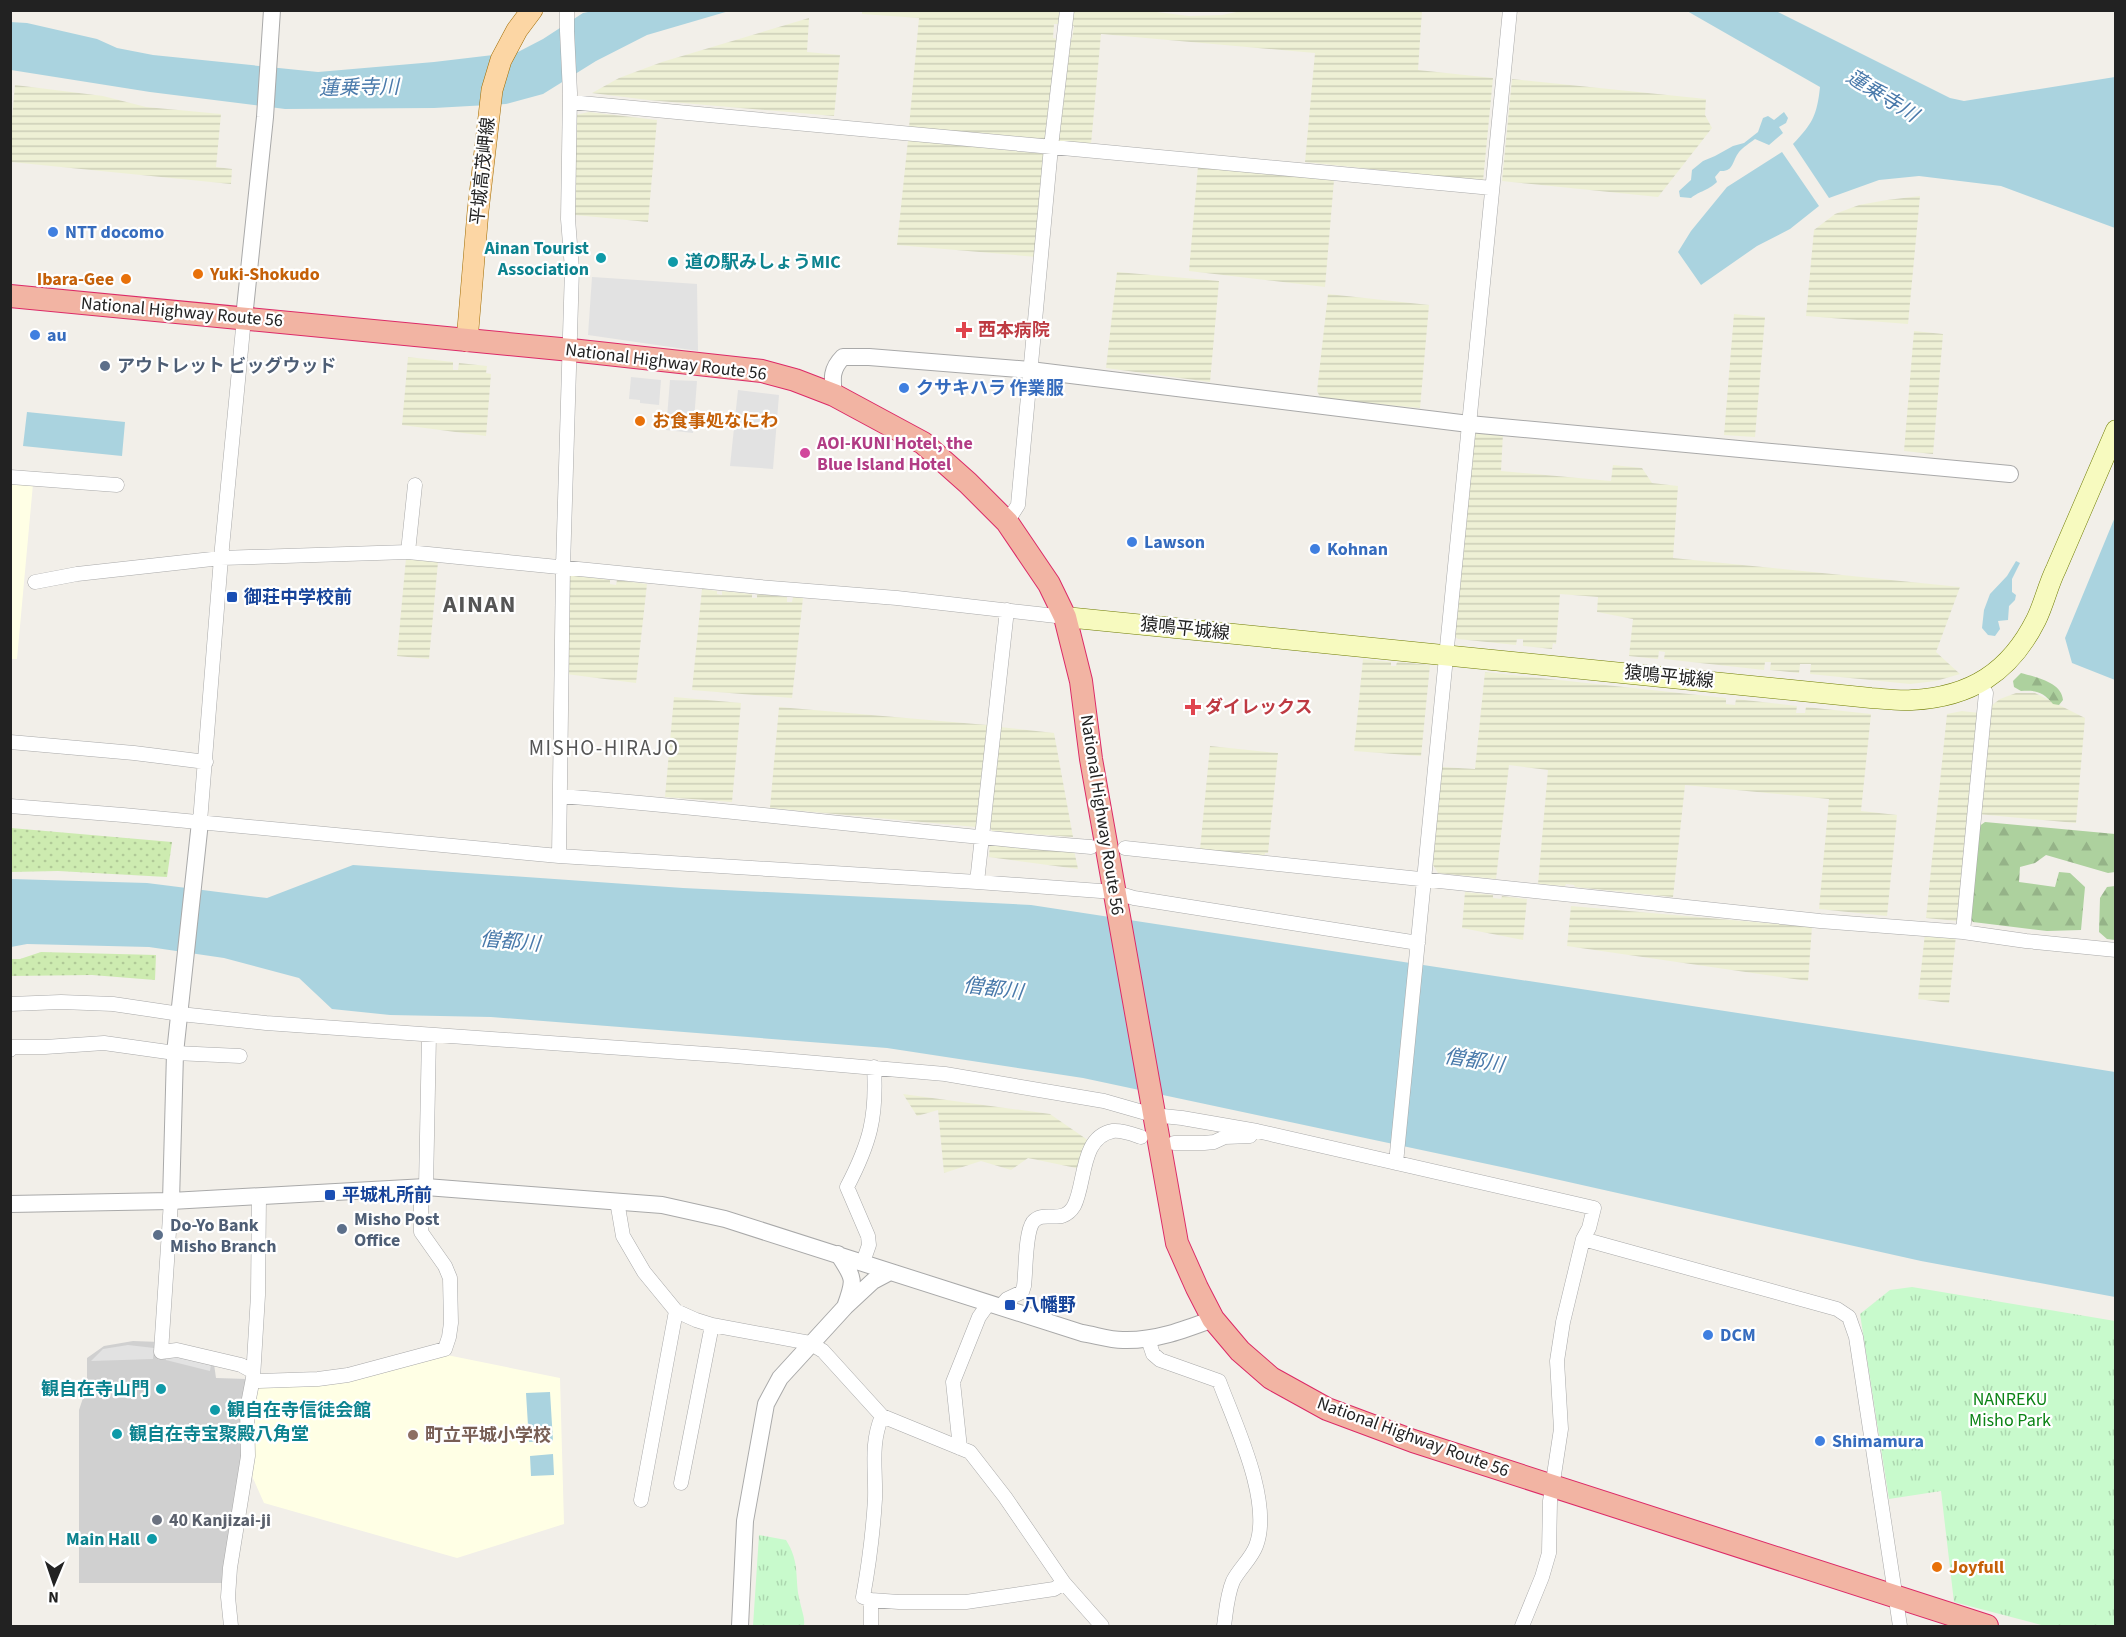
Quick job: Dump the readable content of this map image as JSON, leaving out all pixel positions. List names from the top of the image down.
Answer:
{
  "streets": {
    "highway": ["National Highway Route 56"],
    "main road": ["平城高茂岬線", "猿鳴平城線"]
  },
  "crossings": [
    ["平城高茂岬線", "National Highway Route 56"],
    ["National Highway Route 56", "猿鳴平城線"]
  ],
  "districts": ["AINAN", "MISHO-HIRAJO"],
  "water": ["蓮乗寺川", "僧都川"],
  "parks": ["NANREKU Misho Park"],
  "places": {
    "other": [
      "NTT docomo",
      "Ainan Tourist Association",
      "道の駅みしょうMIC",
      "Yuki-Shokudo",
      "Ibara-Gee",
      "au",
      "アウトレット ビッグウッド",
      "クサキハラ 作業服",
      "お食事処なにわ",
      "AOI-KUNI Hotel, the Blue Island Hotel",
      "Lawson",
      "Kohnan",
      "Misho Post Office",
      "Do-Yo Bank Misho Branch",
      "DCM",
      "観自在寺山門",
      "観自在寺信徒会館",
      "観自在寺宝聚殿八角堂",
      "町立平城小学校",
      "Shimamura",
      "40 Kanjizai-ji",
      "Main Hall",
      "Joyfull"
    ],
    "health": ["西本病院", "ダイレックス"],
    "transit": ["御荘中学校前", "平城札所前", "八幡野"]
  },
  "north": "bottom"
}
